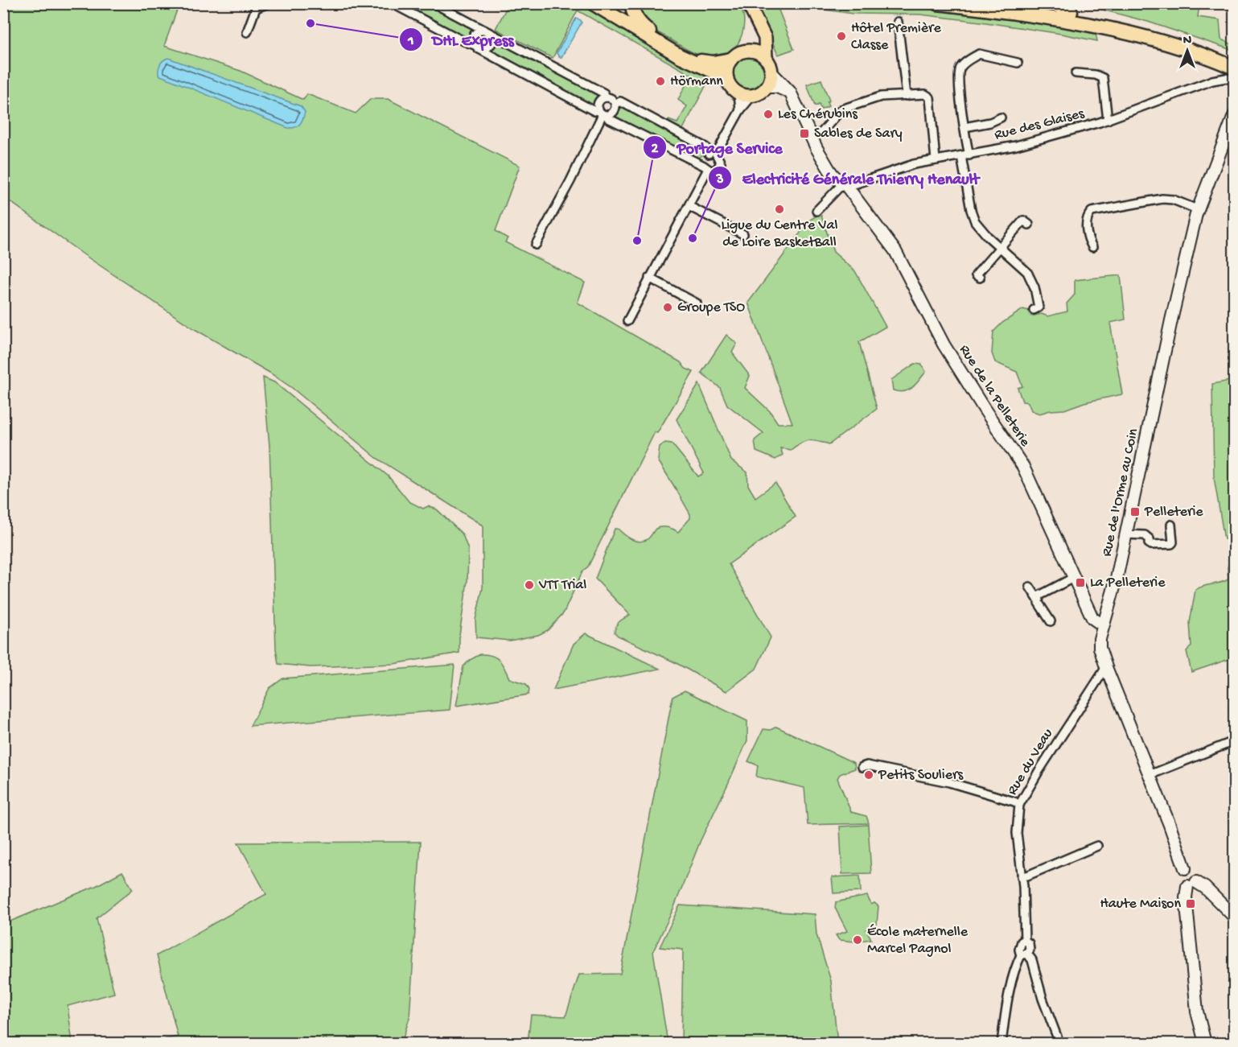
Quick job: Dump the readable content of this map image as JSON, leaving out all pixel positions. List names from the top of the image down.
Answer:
{
  "streets": {
    "main road": ["Rue de la Pelleterie", "Rue de l'Orme au Coin"],
    "street": ["Rue des Glaises", "Rue du Veau"]
  },
  "crossings": [
    ["Rue des Glaises", "Rue de la Pelleterie"],
    ["Rue de la Pelleterie", "Rue de l'Orme au Coin"],
    ["Rue de l'Orme au Coin", "Rue du Veau"]
  ],
  "places": {
    "other": [
      "DHL Express",
      "Hôtel Première Classe",
      "Hörmann",
      "Les Chérubins",
      "Ligue du Centre Val de Loire BasketBall",
      "Electricité Générale Thierry Henault",
      "Portage Service",
      "Groupe TSO",
      "VTT Trial",
      "Petits Souliers",
      "École maternelle Marcel Pagnol"
    ],
    "transit": [
      "Sables de Sary",
      "Pelleterie",
      "La Pelleterie",
      "Haute Maison"
    ]
  },
  "north": "top"
}
